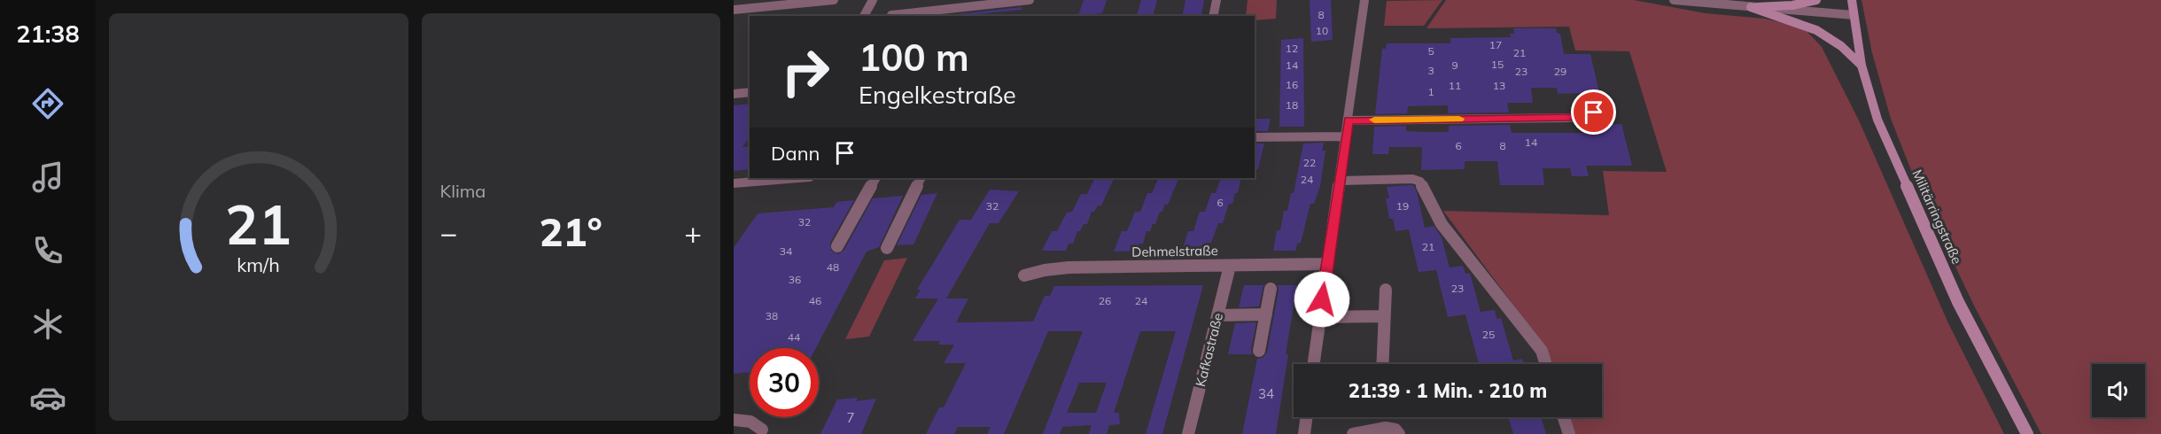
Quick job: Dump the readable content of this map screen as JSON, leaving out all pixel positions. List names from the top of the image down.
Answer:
{
  "streets": {
    "main road": ["Militärringstraße"],
    "street": ["Dehmelstraße", "Kafkastraße"]
  },
  "crossings": [
    ["Dehmelstraße", "Kafkastraße"]
  ],
  "house_numbers": [
    "8",
    "10",
    "17",
    "12",
    "5",
    "21",
    "15",
    "14",
    "9",
    "3",
    "23",
    "29",
    "16",
    "11",
    "13",
    "1",
    "18",
    "14",
    "6",
    "8",
    "22",
    "24",
    "6",
    "32",
    "19",
    "32",
    "21",
    "34",
    "48",
    "36",
    "23",
    "46",
    "26",
    "24",
    "38",
    "25",
    "44",
    "34",
    "7"
  ],
  "page": {
    "tabs": "21:38",
    "tile": "Klima",
    "turn": ["100 m", "Engelkestraße"],
    "then": "Dann",
    "heat": ["−", "21°", "+"],
    "limit": "30",
    "trip": "21:39 · 1 Min. · 210 m",
    "gauge": ["21", "km/h"]
  }
}
